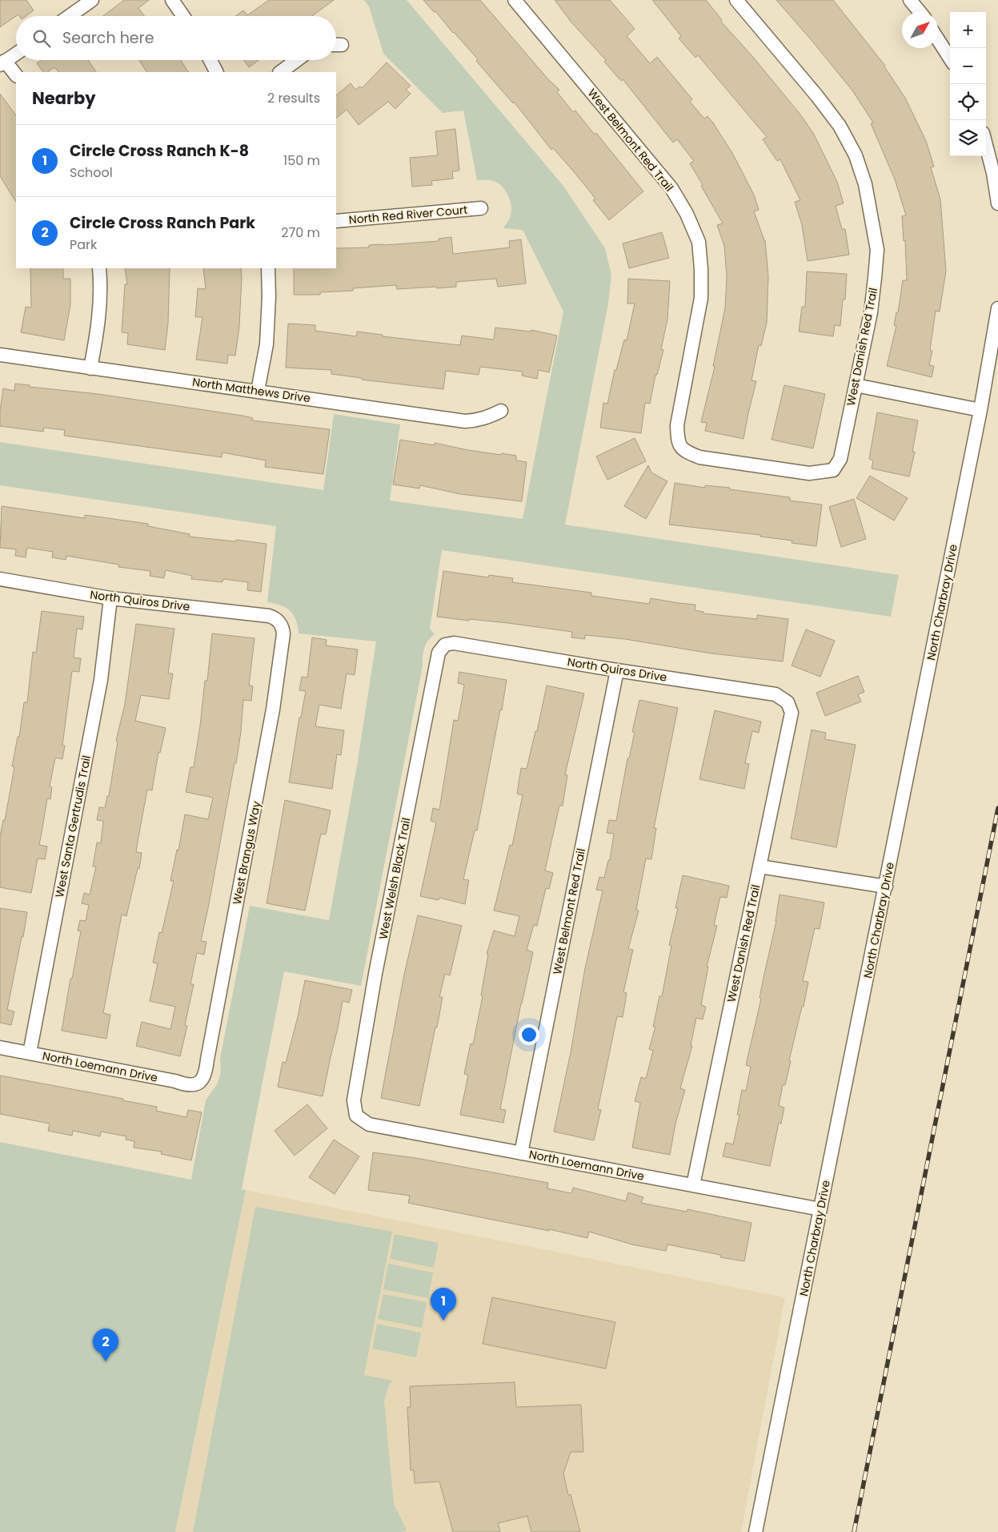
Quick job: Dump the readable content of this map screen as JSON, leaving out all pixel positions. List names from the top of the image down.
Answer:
{
  "streets": {
    "street": [
      "West Belmont Red Trail",
      "North Red River Court",
      "West Danish Red Trail",
      "North Matthews Drive",
      "North Quiros Drive",
      "North Charbray Drive",
      "West Santa Gertrudis Trail",
      "West Brangus Way",
      "West Welsh Black Trail",
      "North Loemann Drive"
    ]
  },
  "crossings": [
    ["West Belmont Red Trail", "West Danish Red Trail"],
    ["West Belmont Red Trail", "North Quiros Drive"],
    ["West Belmont Red Trail", "North Loemann Drive"],
    ["West Danish Red Trail", "North Quiros Drive"],
    ["West Danish Red Trail", "North Loemann Drive"],
    ["North Quiros Drive", "West Santa Gertrudis Trail"],
    ["North Quiros Drive", "West Brangus Way"],
    ["North Quiros Drive", "West Welsh Black Trail"],
    ["North Charbray Drive", "North Loemann Drive"],
    ["West Santa Gertrudis Trail", "North Loemann Drive"],
    ["West Brangus Way", "North Loemann Drive"],
    ["West Welsh Black Trail", "North Loemann Drive"]
  ],
  "north": "top right",
  "page": {
    "map_buttons": ["+", "−"],
    "search": "Search here",
    "heading": ["Nearby", "2 results"],
    "list": [
      {
        "mark": "1",
        "name": "Circle Cross Ranch K-8",
        "note": "School",
        "value": "150 m"
      },
      {
        "mark": "2",
        "name": "Circle Cross Ranch Park",
        "note": "Park",
        "value": "270 m"
      }
    ],
    "pins": ["1", "2"]
  }
}
